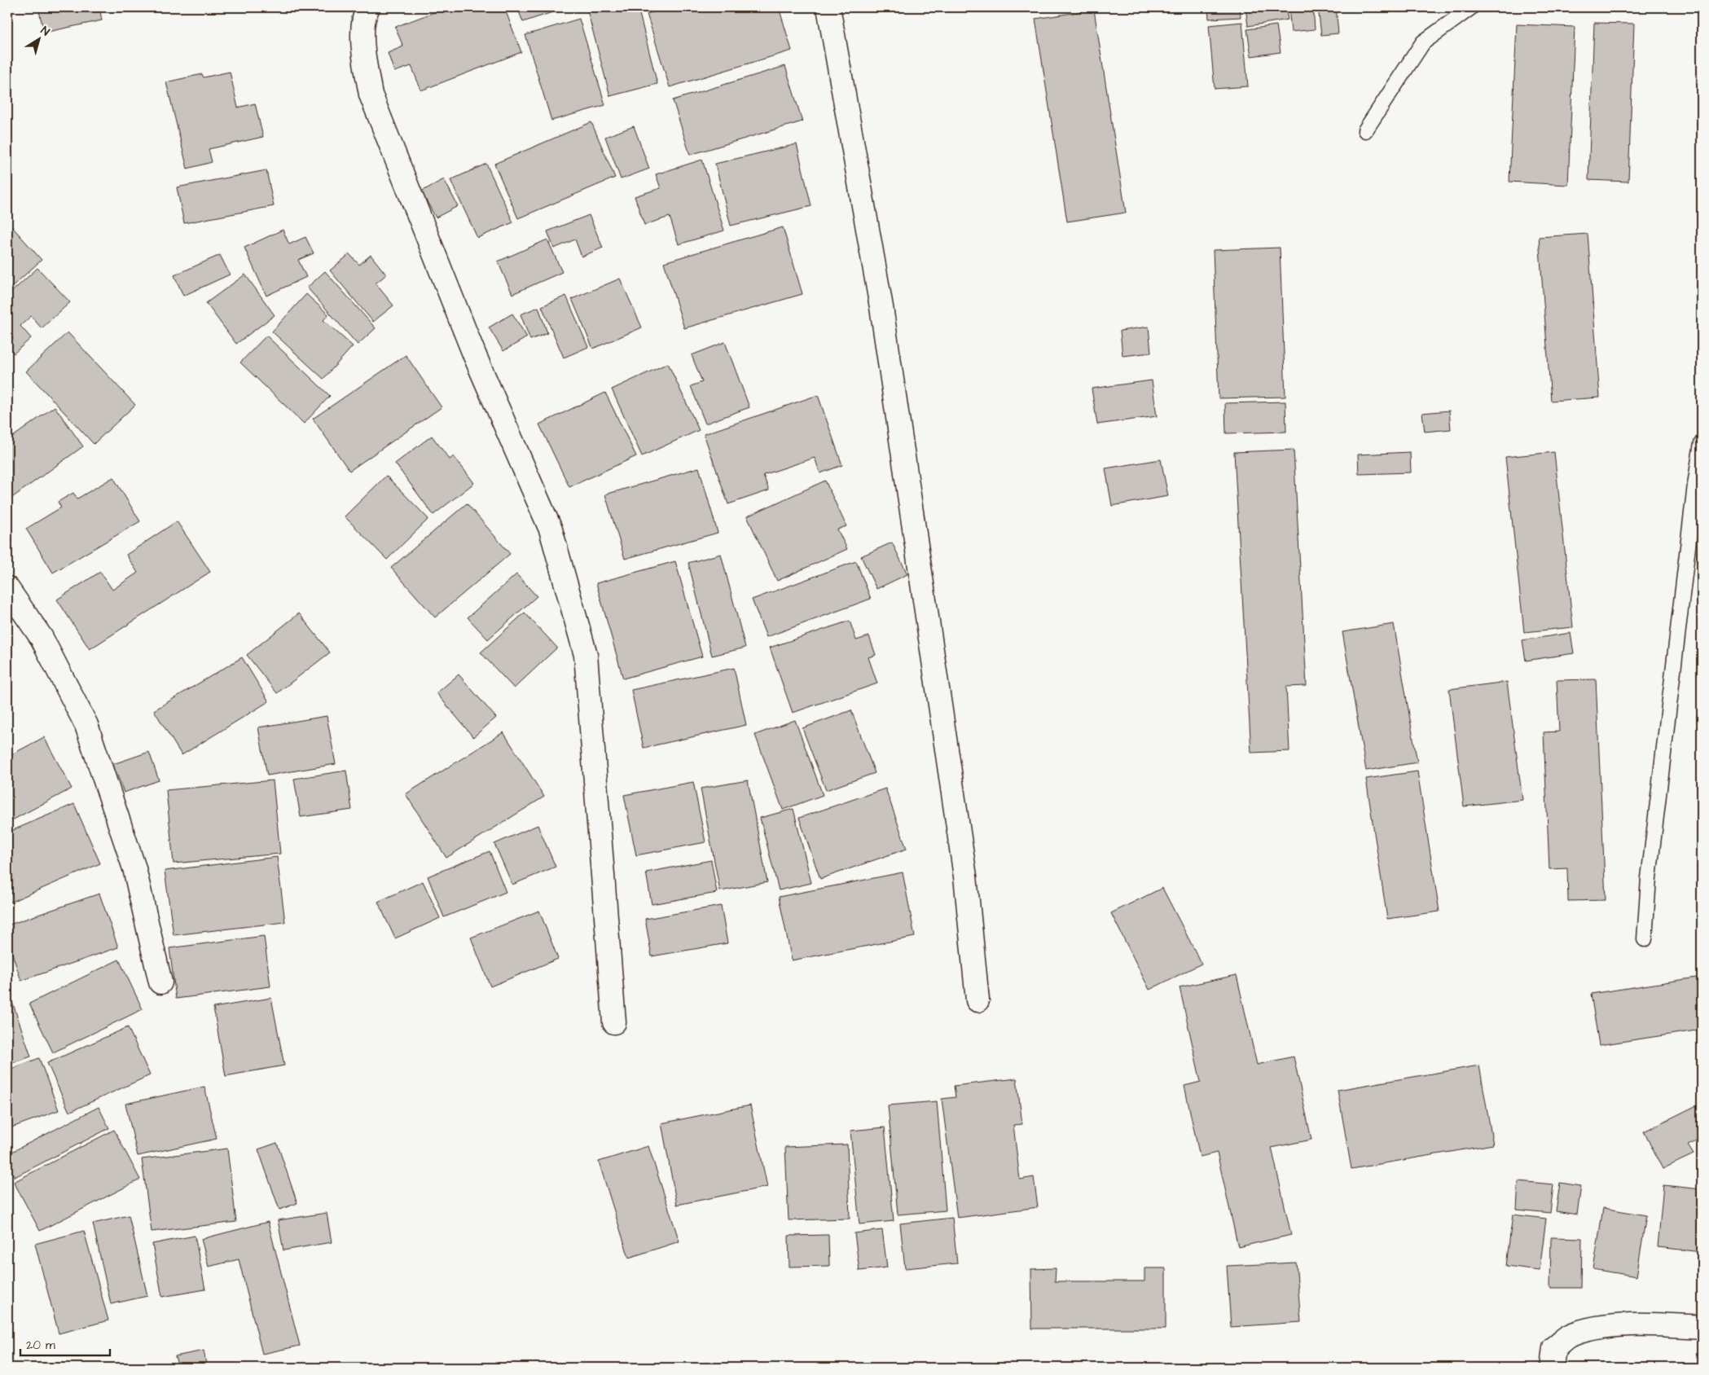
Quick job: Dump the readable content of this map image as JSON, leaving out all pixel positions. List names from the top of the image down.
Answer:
{
  "scale_bar": "20 m",
  "north": "top right"
}
